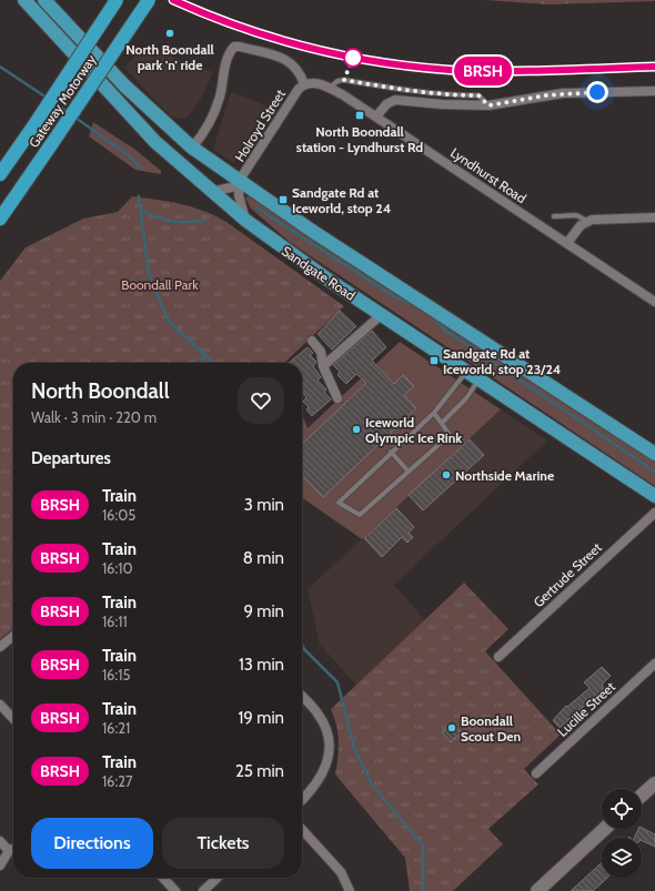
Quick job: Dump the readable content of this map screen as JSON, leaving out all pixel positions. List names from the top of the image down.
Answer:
{
  "streets": {
    "highway": ["Gateway Motorway", "Sandgate Road"],
    "street": [
      "Holroyd Street",
      "Lyndhurst Road",
      "Gertrude Street",
      "Lucille Street"
    ]
  },
  "crossings": [
    ["Holroyd Street", "Lyndhurst Road"]
  ],
  "parks": ["Boondall Park"],
  "places": {
    "other": [
      "North Boondall park 'n' ride",
      "Iceworld Olympic Ice Rink",
      "Northside Marine",
      "Boondall Scout Den"
    ],
    "transit": ["North Boondall station - Lyndhurst Rd", "Sandgate Rd at Iceworld, stop 24", "Sandgate Rd at Iceworld, stop 23/24"]
  },
  "page": {
    "on_map": "BRSH",
    "heading": [
      ["North Boondall", "Walk · 3 min · 220 m"],
      "Departures"
    ],
    "list": [
      {
        "mark": "BRSH",
        "name": "Train",
        "note": "16:05",
        "value": "3 min"
      },
      {
        "mark": "BRSH",
        "name": "Train",
        "note": "16:10",
        "value": "8 min"
      },
      {
        "mark": "BRSH",
        "name": "Train",
        "note": "16:11",
        "value": "9 min"
      },
      {
        "mark": "BRSH",
        "name": "Train",
        "note": "16:15",
        "value": "13 min"
      },
      {
        "mark": "BRSH",
        "name": "Train",
        "note": "16:21",
        "value": "19 min"
      },
      {
        "mark": "BRSH",
        "name": "Train",
        "note": "16:27",
        "value": "25 min"
      }
    ],
    "buttons": ["Directions", "Tickets"]
  }
}
